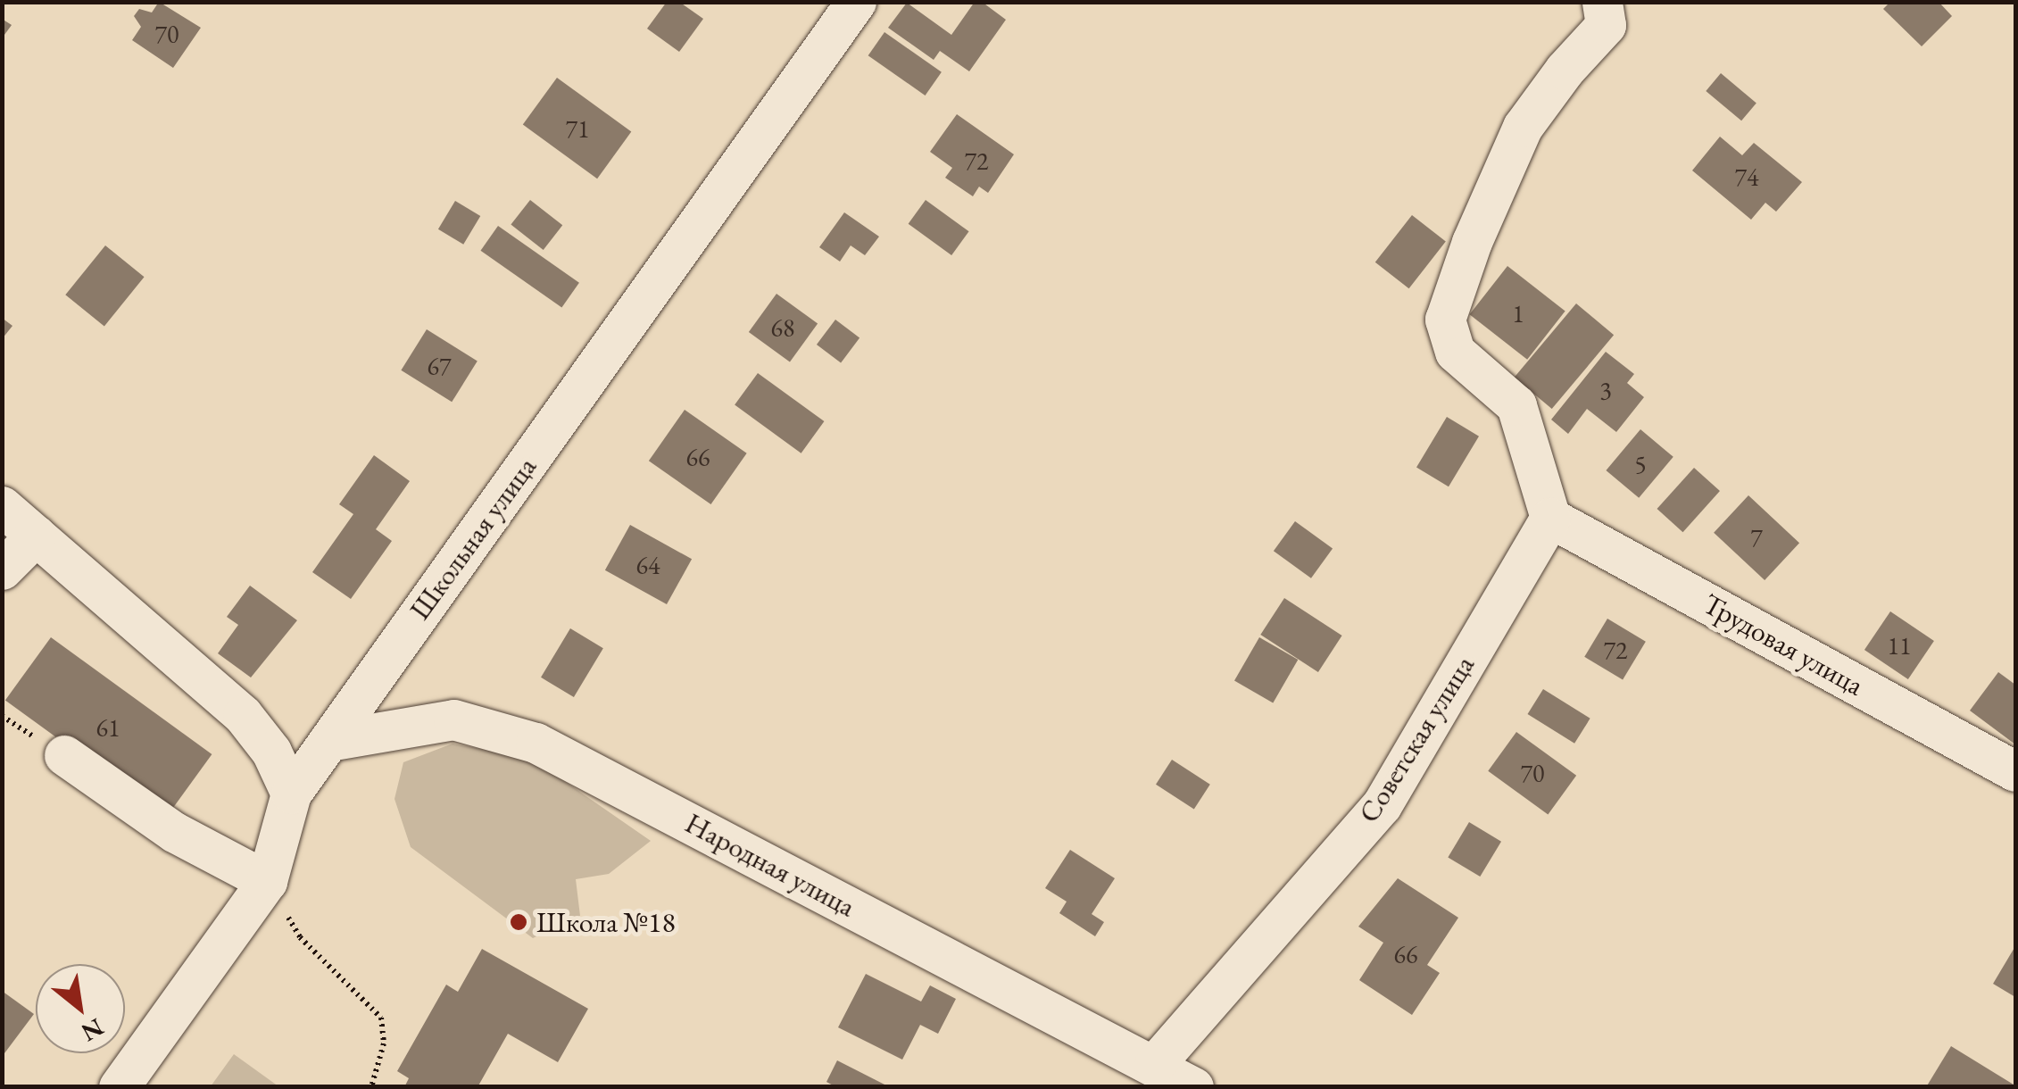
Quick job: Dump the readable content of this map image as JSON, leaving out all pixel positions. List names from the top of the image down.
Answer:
{
  "streets": {
    "street": [
      "Школьная улица",
      "Трудовая улица",
      "Советская улица",
      "Народная улица"
    ]
  },
  "crossings": [
    ["Школьная улица", "Народная улица"],
    ["Трудовая улица", "Советская улица"],
    ["Советская улица", "Народная улица"]
  ],
  "places": ["Школа №18"],
  "house_numbers": [
    "70",
    "71",
    "72",
    "74",
    "1",
    "68",
    "67",
    "3",
    "66",
    "5",
    "7",
    "64",
    "11",
    "72",
    "61",
    "70",
    "66"
  ],
  "north": "bottom right"
}
